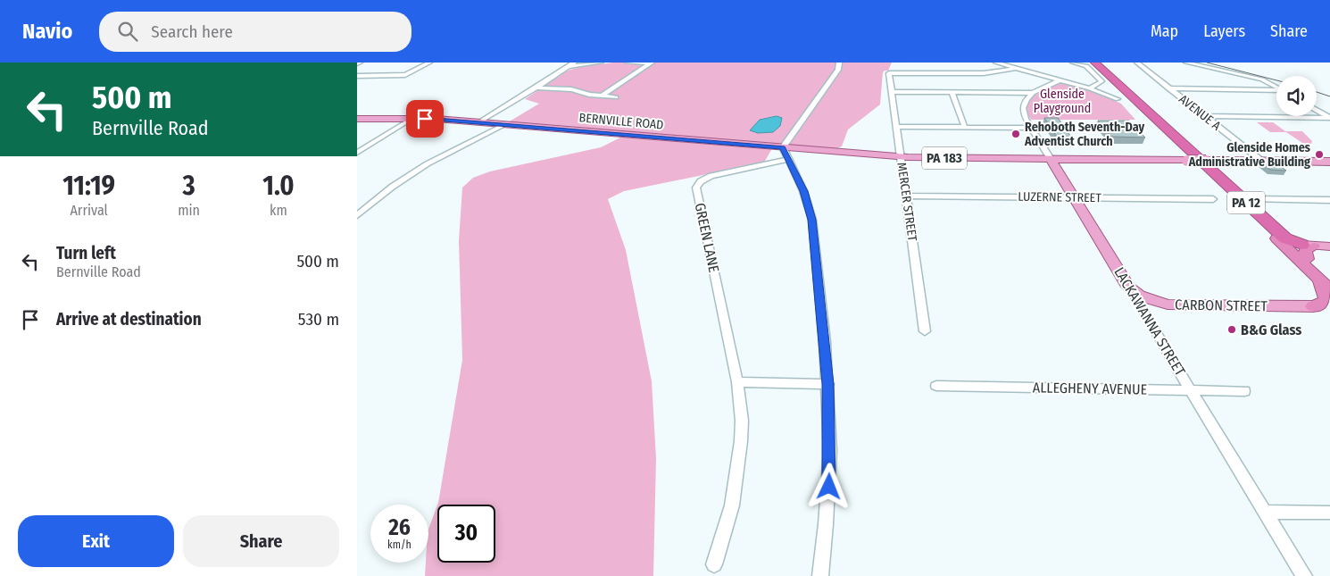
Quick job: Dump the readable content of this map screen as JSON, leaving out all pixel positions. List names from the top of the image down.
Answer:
{
  "streets": {
    "highway": ["PA 12"],
    "main road": [
      "BERNVILLE ROAD",
      "PA 183",
      "CARBON STREET",
      "LACKAWANNA STREET"
    ],
    "street": [
      "AVENUE A",
      "LUZERNE STREET",
      "MERCER STREET",
      "GREEN LANE",
      "ALLEGHENY AVENUE"
    ]
  },
  "crossings": [
    ["AVENUE A", "PA 183"],
    ["BERNVILLE ROAD", "PA 183"],
    ["BERNVILLE ROAD", "MERCER STREET"],
    ["PA 183", "MERCER STREET"],
    ["PA 183", "LACKAWANNA STREET"],
    ["LUZERNE STREET", "MERCER STREET"],
    ["LUZERNE STREET", "LACKAWANNA STREET"],
    ["CARBON STREET", "LACKAWANNA STREET"],
    ["LACKAWANNA STREET", "ALLEGHENY AVENUE"]
  ],
  "parks": ["Glenside Playground"],
  "places": ["Rehoboth Seventh-Day Adventist Church", "Glenside Homes Administrative Building", "B&G Glass"],
  "page": {
    "header": "Navio",
    "search": "Search here",
    "nav": ["Map", "Layers", "Share"],
    "turn": ["500 m", "Bernville Road"],
    "eta": [
      "11:19",
      "Arrival",
      "3",
      "min",
      "1.0",
      "km"
    ],
    "list": [
      {
        "name": "Turn left",
        "note": "Bernville Road",
        "value": "500 m"
      },
      {
        "name": "Arrive at destination",
        "value": "530 m"
      }
    ],
    "speed": "26 km/h",
    "limit": "30",
    "buttons": ["Exit", "Share"]
  }
}
